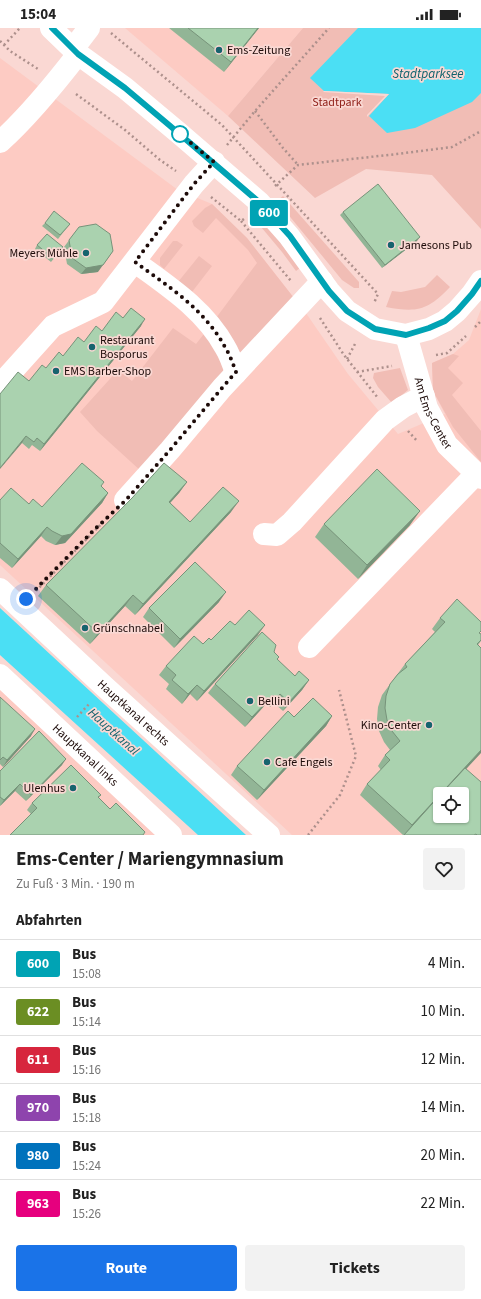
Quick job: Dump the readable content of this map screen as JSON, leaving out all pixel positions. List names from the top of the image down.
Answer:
{
  "streets": {
    "street": ["Am Ems-Center", "Hauptkanal rechts", "Hauptkanal links"]
  },
  "water": ["Stadtparksee", "Hauptkanal"],
  "parks": ["Stadtpark"],
  "places": [
    "Ems-Zeitung",
    "Jamesons Pub",
    "Meyers Mühle",
    "Restaurant Bosporus",
    "EMS Barber-Shop",
    "Grünschnabel",
    "Bellini",
    "Kino-Center",
    "Cafe Engels",
    "Ulenhus"
  ],
  "lines": ["bus line 600"],
  "page": {
    "status": "15:04",
    "on_map": "600",
    "heading": [
      ["Ems-Center / Mariengymnasium", "Zu Fuß · 3 Min. · 190 m"],
      "Abfahrten"
    ],
    "list": [
      {
        "mark": "600",
        "name": "Bus",
        "note": "15:08",
        "value": "4 Min."
      },
      {
        "mark": "622",
        "name": "Bus",
        "note": "15:14",
        "value": "10 Min."
      },
      {
        "mark": "611",
        "name": "Bus",
        "note": "15:16",
        "value": "12 Min."
      },
      {
        "mark": "970",
        "name": "Bus",
        "note": "15:18",
        "value": "14 Min."
      },
      {
        "mark": "980",
        "name": "Bus",
        "note": "15:24",
        "value": "20 Min."
      },
      {
        "mark": "963",
        "name": "Bus",
        "note": "15:26",
        "value": "22 Min."
      }
    ],
    "buttons": ["Route", "Tickets"]
  }
}
